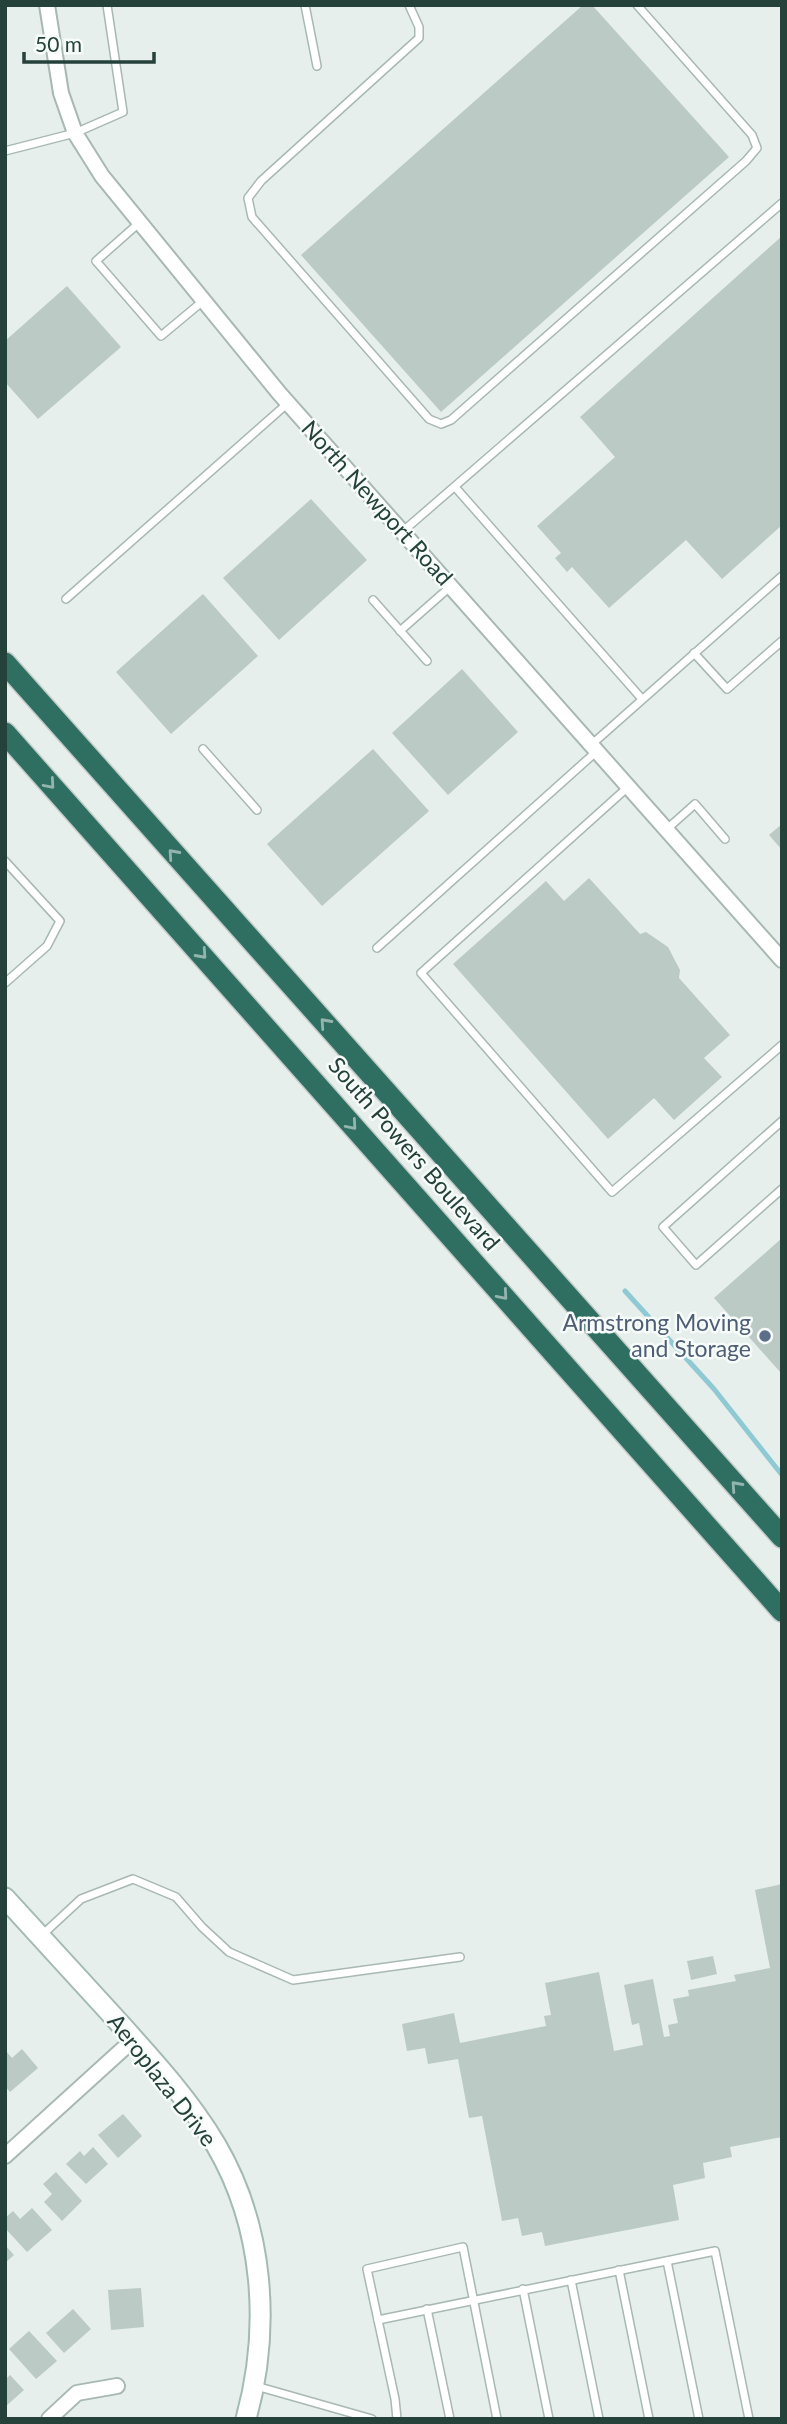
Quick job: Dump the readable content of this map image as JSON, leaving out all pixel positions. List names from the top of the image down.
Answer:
{
  "streets": {
    "highway": ["South Powers Boulevard"],
    "street": ["North Newport Road", "Aeroplaza Drive"]
  },
  "places": ["Armstrong Moving and Storage"],
  "scale_bar": "50 m"
}
